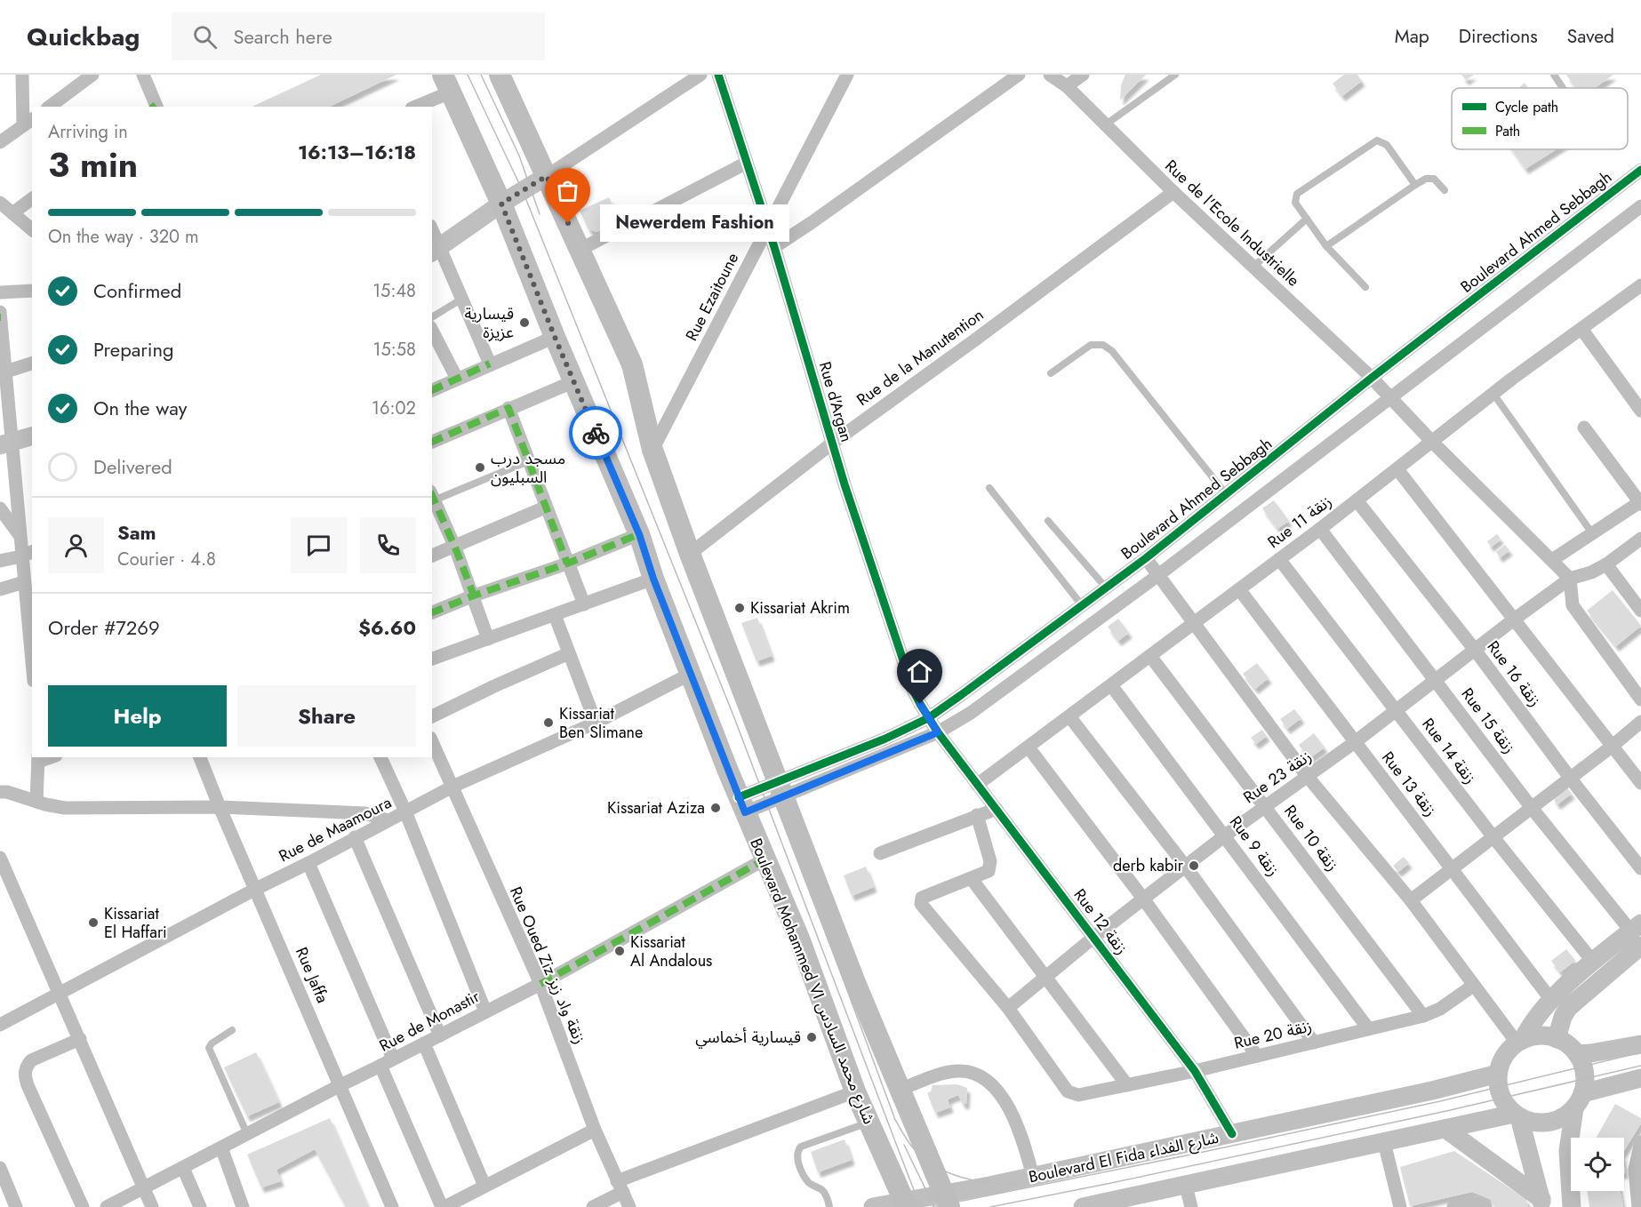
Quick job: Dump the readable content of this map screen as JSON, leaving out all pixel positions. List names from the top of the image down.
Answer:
{
  "streets": {
    "main road": ["Boulevard Mohammed VI شارع محمد السادس", "Boulevard El Fida شارع الفداء"],
    "street": [
      "Rue de l'Ecole Industrielle",
      "Boulevard Ahmed Sebbagh",
      "Rue Ezaitoune",
      "Rue de la Manutention",
      "Rue d'Argan",
      "Rue 11 زنقة",
      "Rue 16 زنقة",
      "Rue 15 زنقة",
      "Rue 14 زنقة",
      "Rue 23 زنقة",
      "Rue 13 زنقة",
      "Rue de Maamoura",
      "Rue 10 زنقة",
      "Rue 9 زنقة",
      "Rue 12 زنقة",
      "Rue Oued Ziz زنقة واد زيز",
      "Rue Jaffa",
      "Rue de Monastir",
      "Rue 20 زنقة"
    ]
  },
  "crossings": [
    ["Rue de l'Ecole Industrielle", "Boulevard Ahmed Sebbagh"],
    ["Rue de l'Ecole Industrielle", "Rue de la Manutention"],
    ["Rue de l'Ecole Industrielle", "Rue 11 زنقة"],
    ["Rue de l'Ecole Industrielle", "Rue 23 زنقة"],
    ["Boulevard Ahmed Sebbagh", "Rue d'Argan"],
    ["Boulevard Ahmed Sebbagh", "Rue 12 زنقة"],
    ["Boulevard Ahmed Sebbagh", "Boulevard Mohammed VI شارع محمد السادس"],
    ["Rue Ezaitoune", "Rue d'Argan"],
    ["Rue de la Manutention", "Rue d'Argan"],
    ["Rue d'Argan", "Rue 12 زنقة"],
    ["Rue 11 زنقة", "Rue 16 زنقة"],
    ["Rue 11 زنقة", "Rue 15 زنقة"],
    ["Rue 11 زنقة", "Rue 14 زنقة"],
    ["Rue 11 زنقة", "Rue 13 زنقة"],
    ["Rue 11 زنقة", "Rue 10 زنقة"],
    ["Rue 11 زنقة", "Rue 9 زنقة"],
    ["Rue 11 زنقة", "Rue 12 زنقة"],
    ["Rue 16 زنقة", "Rue 23 زنقة"],
    ["Rue 15 زنقة", "Rue 23 زنقة"],
    ["Rue 14 زنقة", "Rue 23 زنقة"],
    ["Rue 23 زنقة", "Rue 13 زنقة"],
    ["Rue 23 زنقة", "Rue 10 زنقة"],
    ["Rue 23 زنقة", "Rue 9 زنقة"],
    ["Rue 23 زنقة", "Rue 12 زنقة"],
    ["Rue 23 زنقة", "Rue 20 زنقة"],
    ["Rue de Maamoura", "Rue Oued Ziz زنقة واد زيز"],
    ["Rue de Maamoura", "Rue Jaffa"],
    ["Rue de Maamoura", "Boulevard Mohammed VI شارع محمد السادس"],
    ["Rue 10 زنقة", "Rue 20 زنقة"],
    ["Rue 9 زنقة", "Rue 20 زنقة"],
    ["Rue 12 زنقة", "Rue 20 زنقة"],
    ["Rue 12 زنقة", "Boulevard El Fida شارع الفداء"],
    ["Rue Oued Ziz زنقة واد زيز", "Rue de Monastir"],
    ["Rue Jaffa", "Rue de Monastir"],
    ["Boulevard Mohammed VI شارع محمد السادس", "Rue de Monastir"],
    ["Boulevard Mohammed VI شارع محمد السادس", "Boulevard El Fida شارع الفداء"]
  ],
  "places": [
    "Newerdem Fashion",
    "قيسارية عزيزة",
    "مسجد درب السبليون",
    "Kissariat Akrim",
    "Kissariat Ben Slimane",
    "Kissariat Aziza",
    "derb kabir",
    "Kissariat El Haffari",
    "Kissariat Al Andalous",
    "قيسارية أخماسي"
  ],
  "legend": ["Cycle path", "Path"],
  "page": {
    "header": "Quickbag",
    "search": "Search here",
    "nav": ["Map", "Directions", "Saved"],
    "heading": ["3 min", "Arriving in", "16:13–16:18"],
    "panel": [
      "Sam",
      "Courier · 4.8",
      "Order #7269",
      "$6.60"
    ],
    "bar": "On the way · 320 m",
    "bubble": "Newerdem Fashion",
    "list": [
      ["Confirmed", "15:48"],
      ["Preparing", "15:58"],
      ["On the way", "16:02"],
      "Delivered"
    ],
    "buttons": ["Help", "Share"]
  }
}
